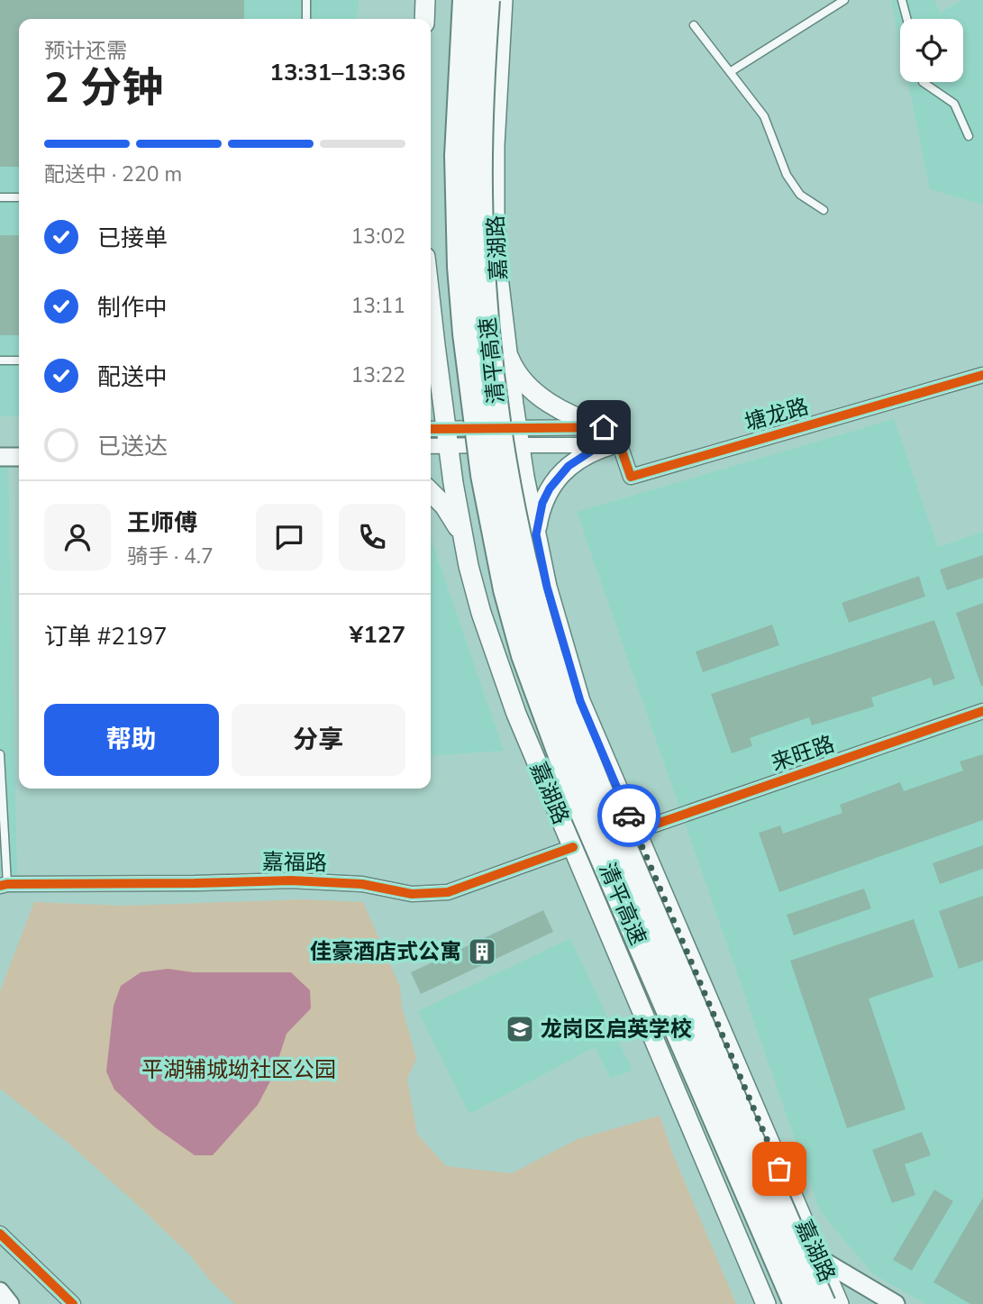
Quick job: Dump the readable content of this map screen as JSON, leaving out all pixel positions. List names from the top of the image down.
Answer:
{
  "streets": {
    "highway": ["清平高速"],
    "main road": ["嘉湖路"],
    "street": ["塘龙路", "来旺路", "嘉福路"]
  },
  "crossings": [
    ["嘉湖路", "来旺路"],
    ["嘉湖路", "嘉福路"]
  ],
  "parks": ["平湖辅城坳社区公园"],
  "places": {
    "building": ["佳豪酒店式公寓"],
    "school or university": ["龙岗区启英学校"]
  },
  "page": {
    "heading": ["2 分钟", "预计还需", "13:31–13:36"],
    "panel": [
      "王师傅",
      "骑手 · 4.7",
      "订单 #2197",
      "¥127"
    ],
    "bar": "配送中 · 220 m",
    "list": [
      ["已接单", "13:02"],
      ["制作中", "13:11"],
      ["配送中", "13:22"],
      "已送达"
    ],
    "buttons": ["帮助", "分享"]
  }
}
